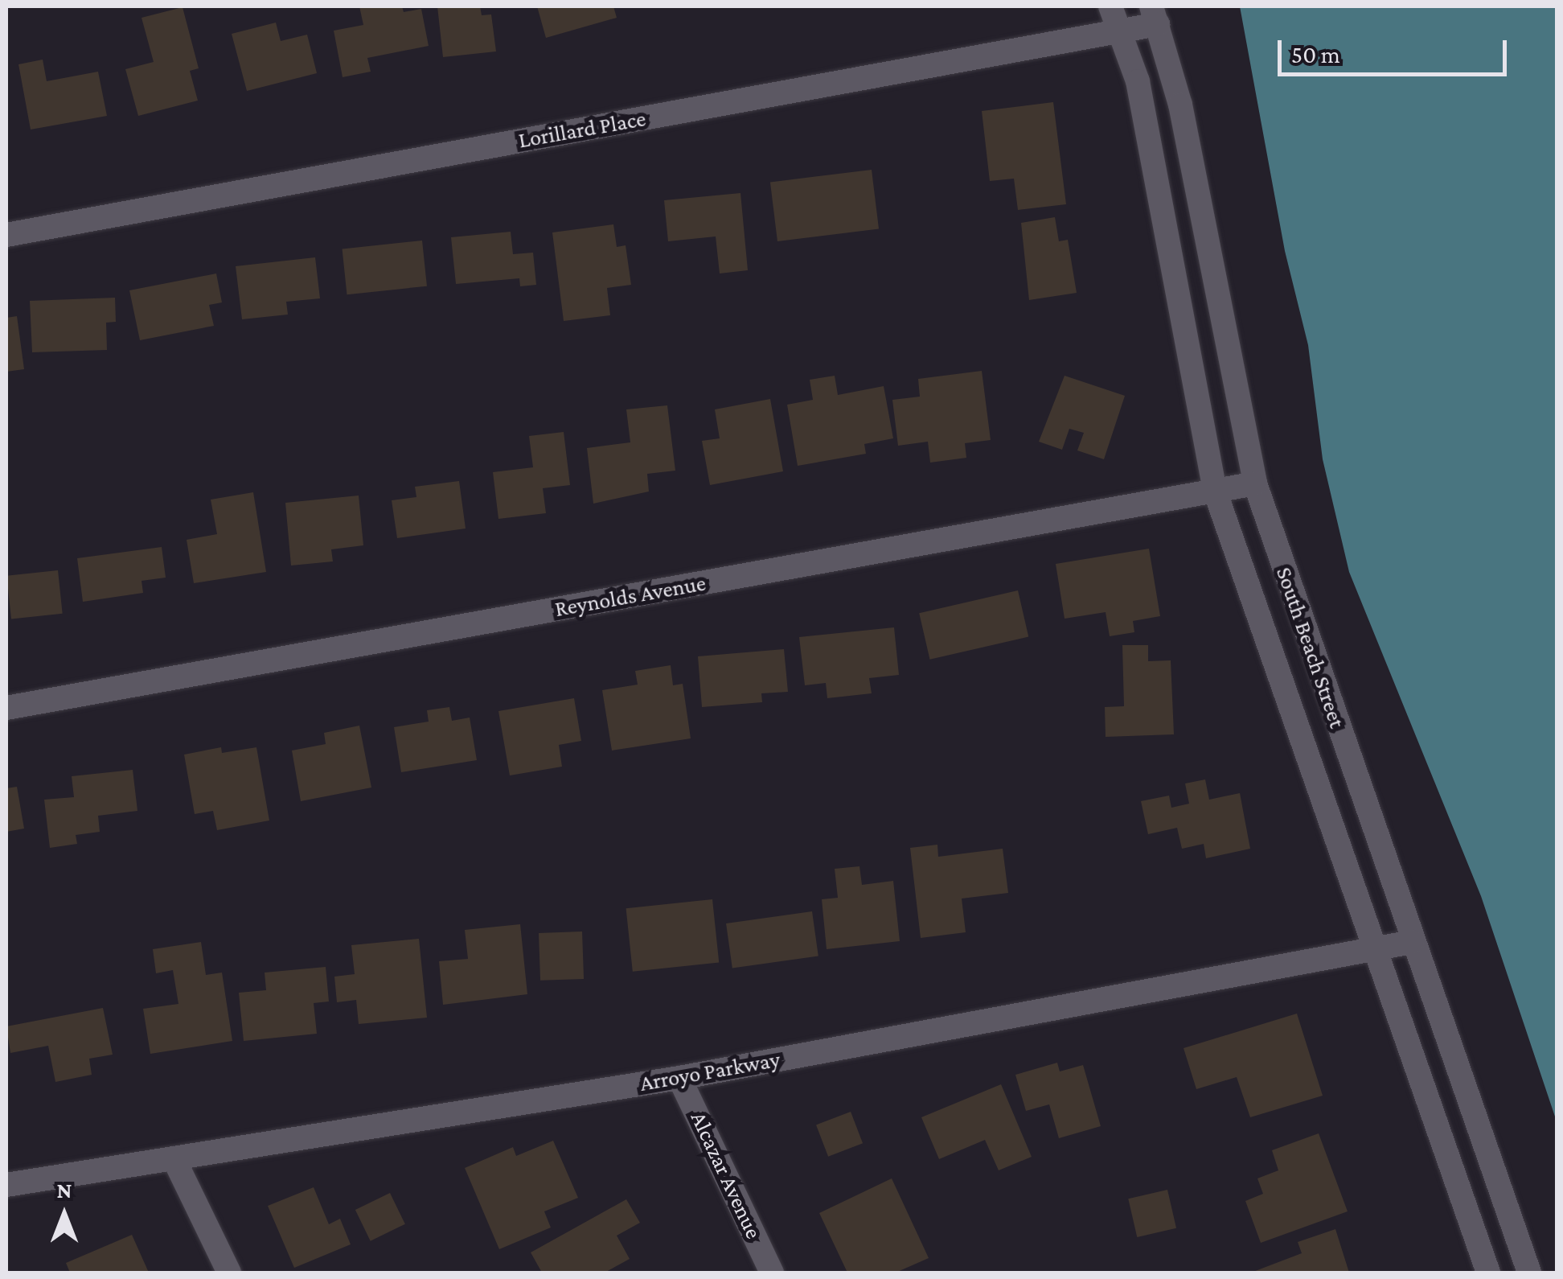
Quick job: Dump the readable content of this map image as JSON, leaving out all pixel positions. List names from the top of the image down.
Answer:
{
  "streets": {
    "street": [
      "Lorillard Place",
      "Reynolds Avenue",
      "South Beach Street",
      "Arroyo Parkway",
      "Alcazar Avenue"
    ]
  },
  "crossings": [
    ["Lorillard Place", "South Beach Street"],
    ["Reynolds Avenue", "South Beach Street"],
    ["South Beach Street", "Arroyo Parkway"],
    ["Arroyo Parkway", "Alcazar Avenue"]
  ],
  "scale_bar": "50 m",
  "north": "top"
}
